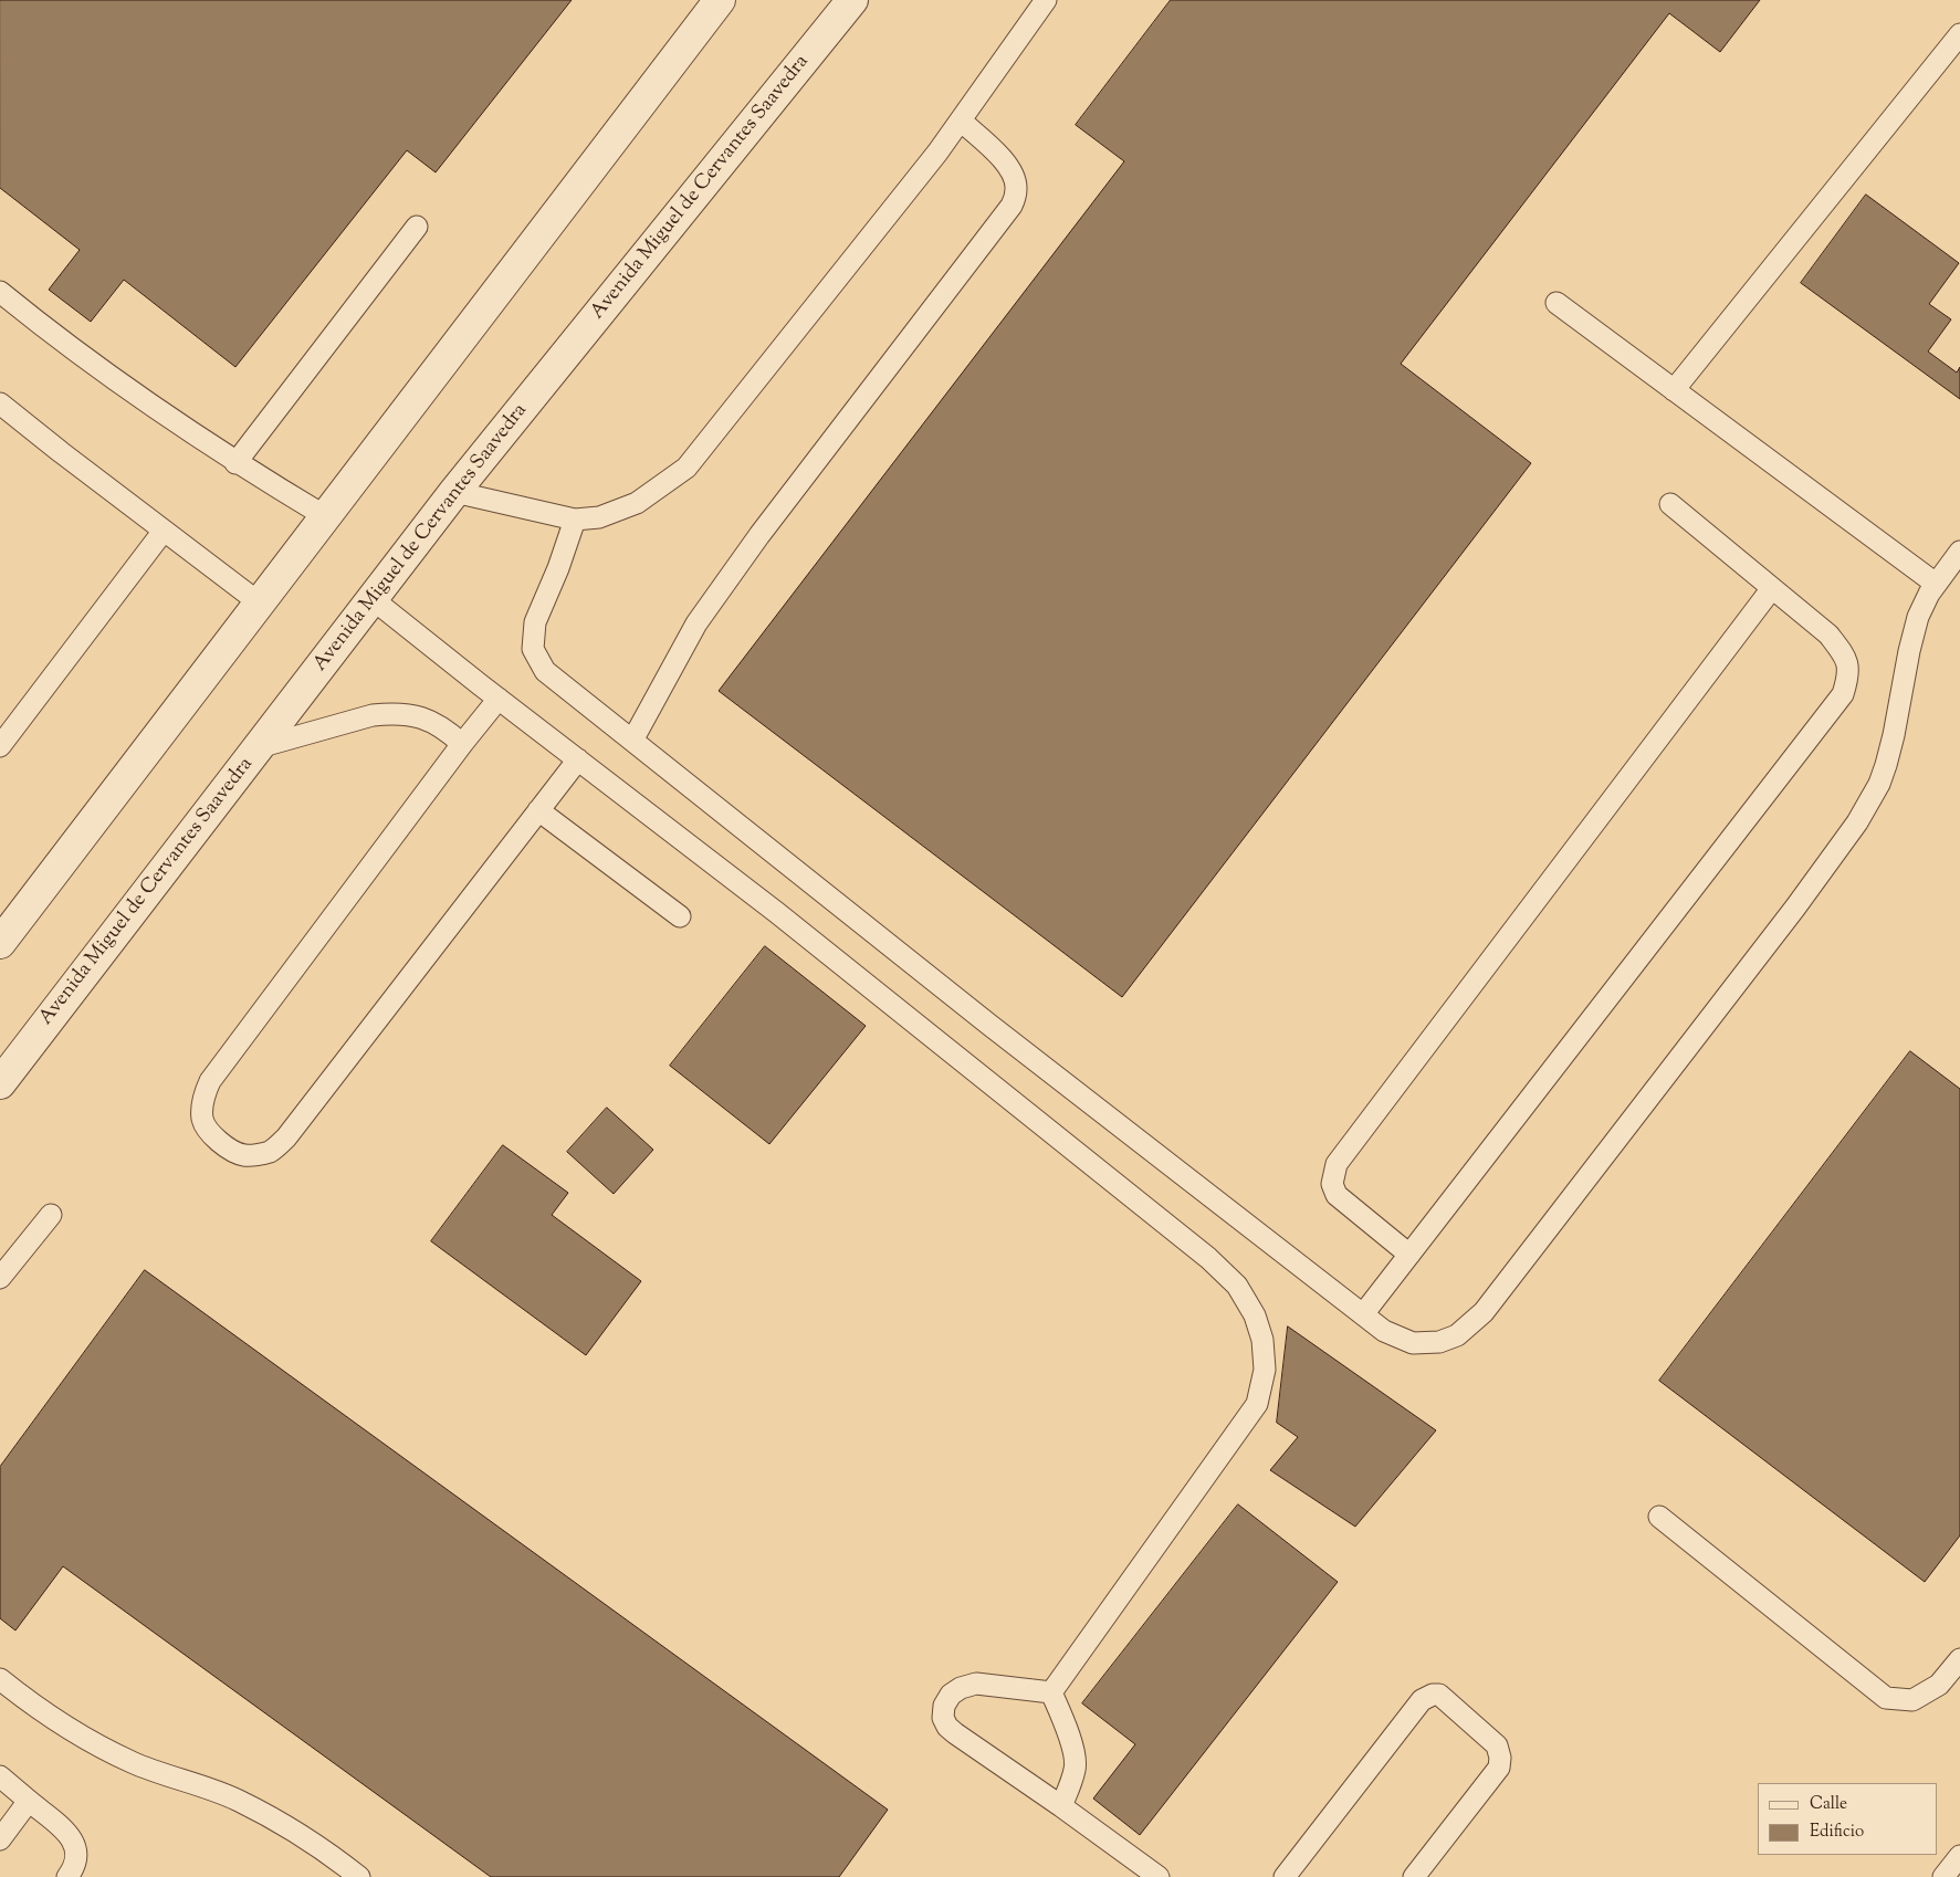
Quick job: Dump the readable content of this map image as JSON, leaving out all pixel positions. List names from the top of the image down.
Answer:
{
  "streets": {
    "street": ["Avenida Miguel de Cervantes Saavedra"]
  },
  "legend": ["Calle", "Edificio"]
}
